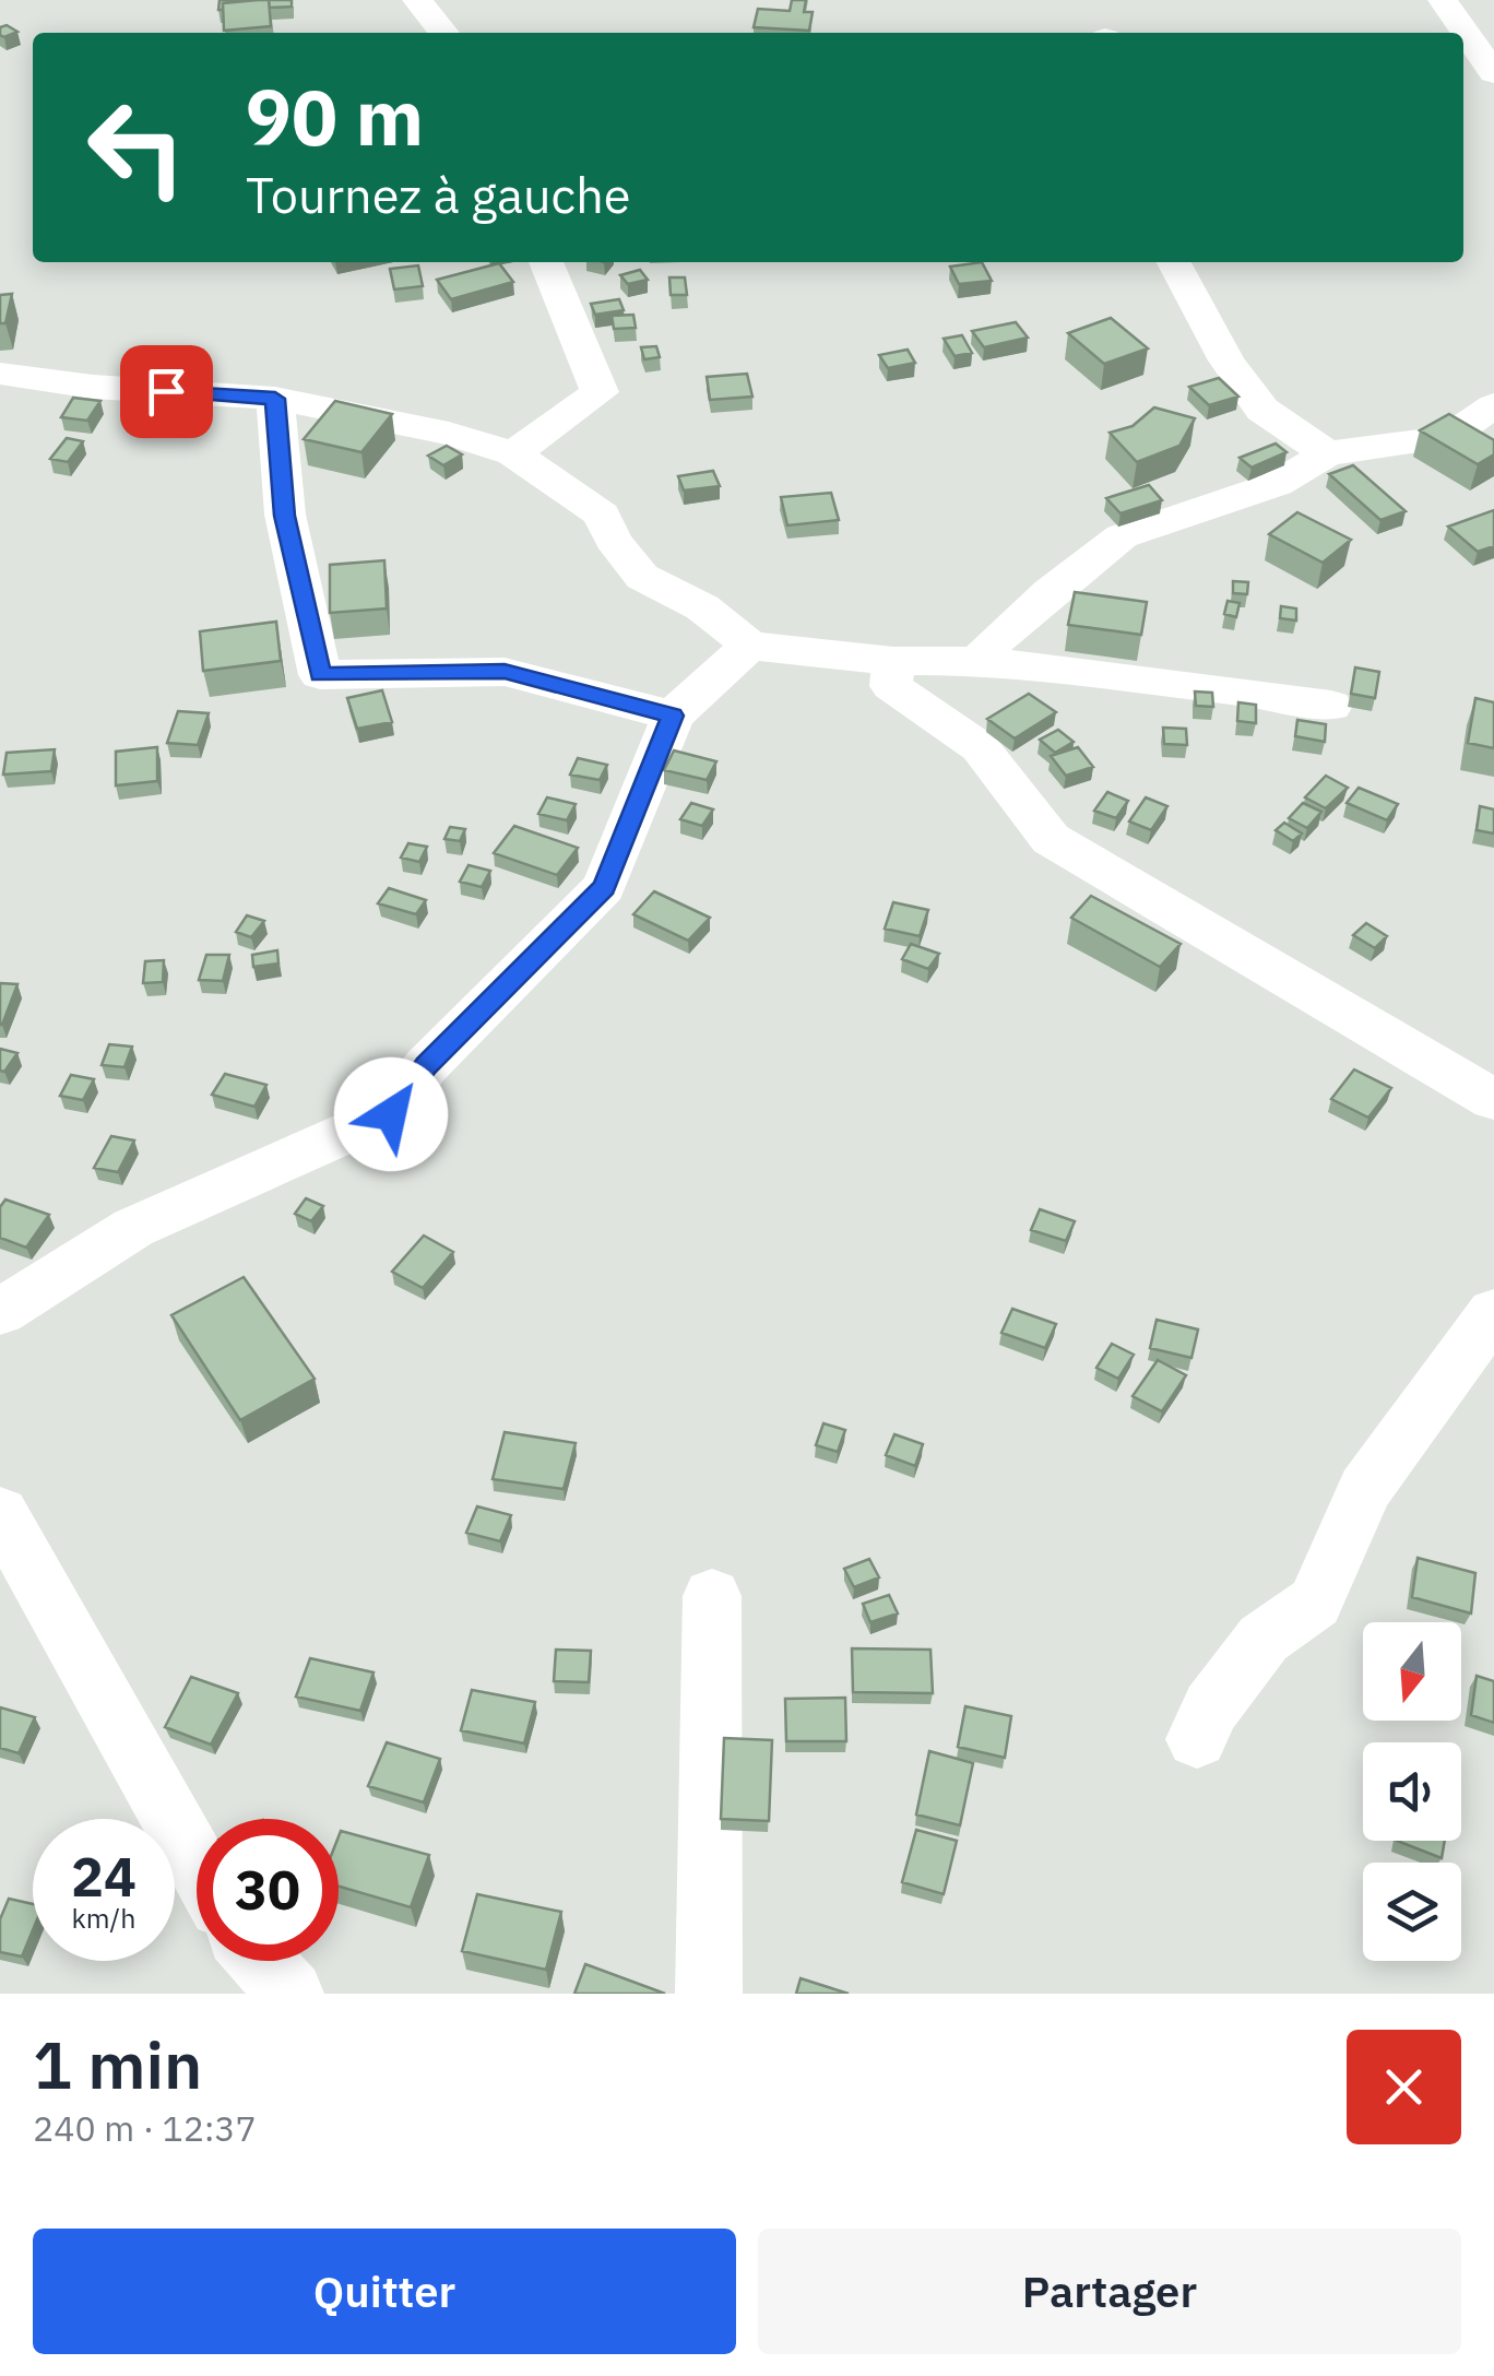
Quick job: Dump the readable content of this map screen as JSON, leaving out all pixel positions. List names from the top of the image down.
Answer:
{
  "north": "bottom",
  "page": {
    "turn": ["90 m", "Tournez à gauche"],
    "speed": "24 km/h",
    "limit": "30",
    "heading": ["1 min", "240 m · 12:37"],
    "buttons": ["Quitter", "Partager"]
  }
}
